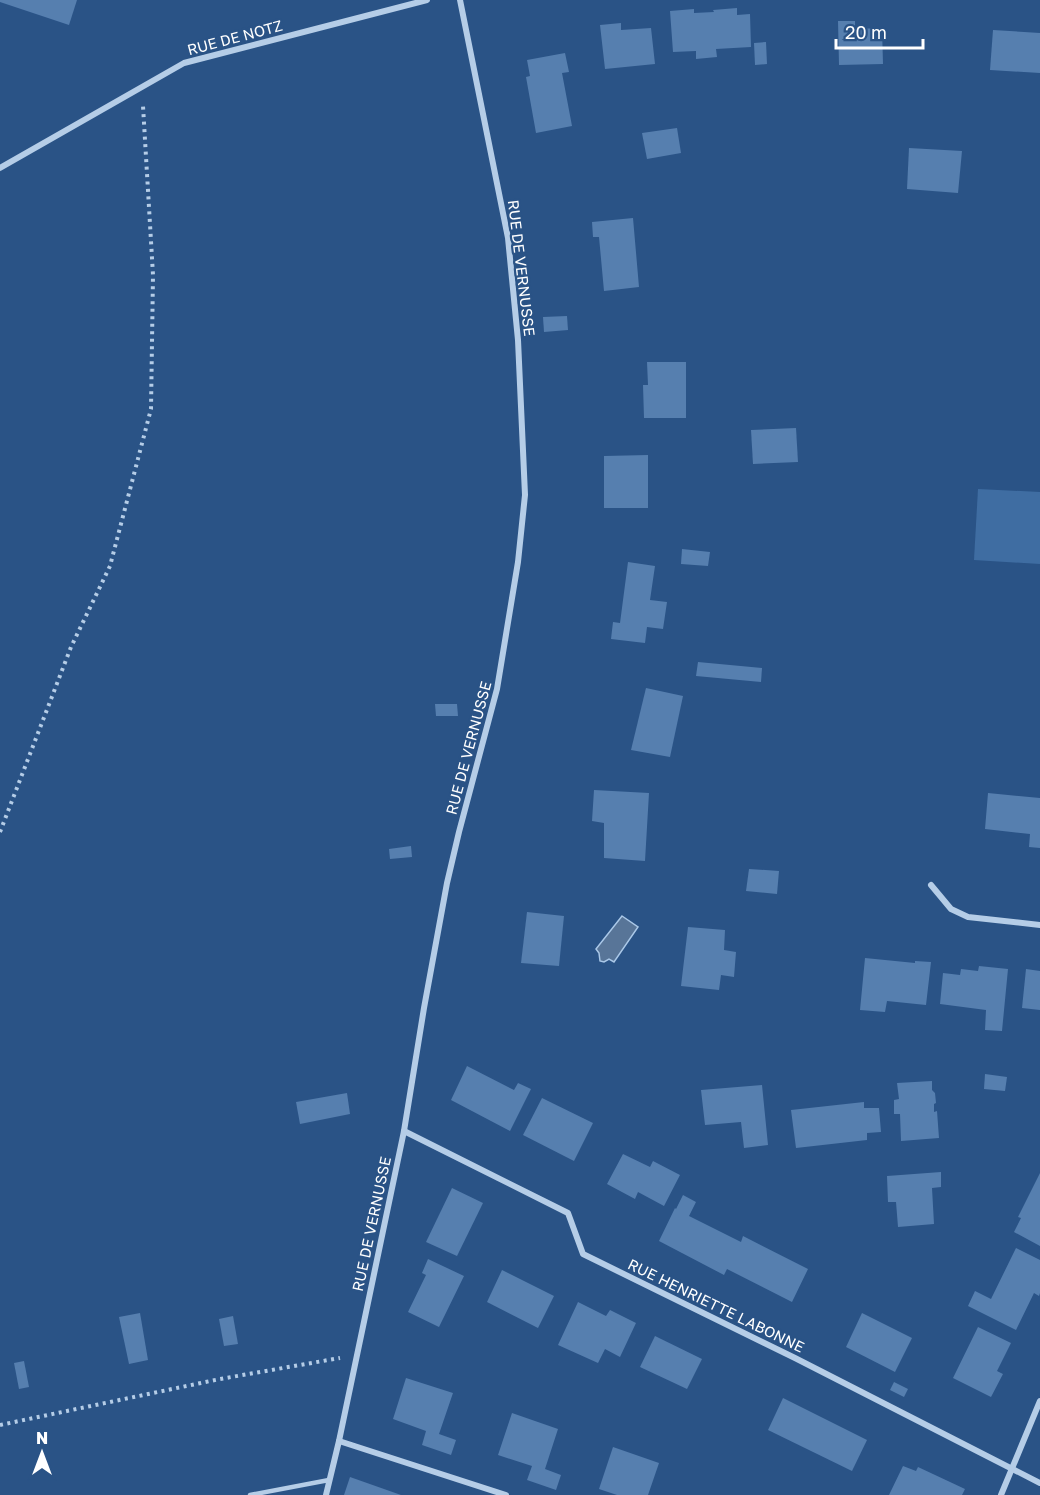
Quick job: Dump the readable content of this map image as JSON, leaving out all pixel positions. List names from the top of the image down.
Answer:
{
  "streets": {
    "street": ["RUE DE NOTZ", "RUE DE VERNUSSE", "RUE HENRIETTE LABONNE"]
  },
  "crossings": [
    ["RUE DE VERNUSSE", "RUE HENRIETTE LABONNE"]
  ],
  "scale_bar": "20 m",
  "north": "top"
}
